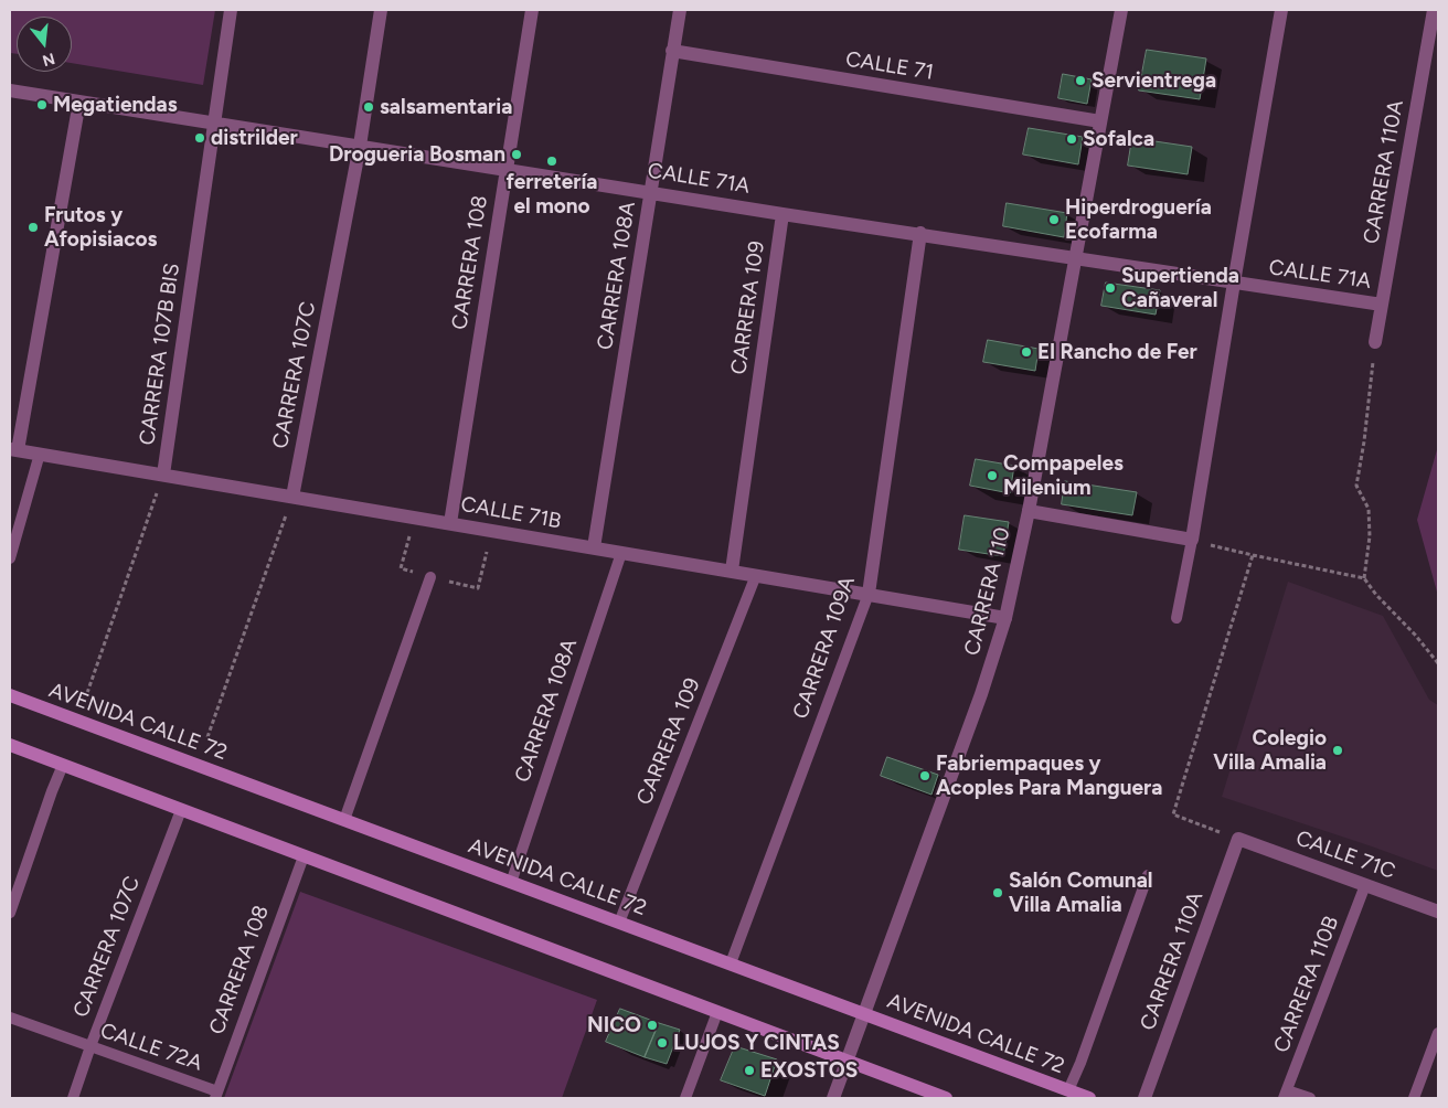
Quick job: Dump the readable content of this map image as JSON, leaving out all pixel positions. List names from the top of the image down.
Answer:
{
  "streets": {
    "main road": ["AVENIDA CALLE 72"],
    "street": [
      "CALLE 71",
      "CARRERA 110A",
      "CALLE 71A",
      "CARRERA 108",
      "CARRERA 108A",
      "CARRERA 109",
      "CARRERA 107B BIS",
      "CARRERA 107C",
      "CALLE 71B",
      "CARRERA 110",
      "CARRERA 109A",
      "CALLE 71C"
    ],
    "lane": ["CARRERA 110B", "CALLE 72A"]
  },
  "crossings": [
    ["CALLE 71", "CARRERA 108A"],
    ["CALLE 71", "CARRERA 110"],
    ["CARRERA 110A", "CALLE 71A"],
    ["CARRERA 110A", "CALLE 71C"],
    ["CALLE 71A", "CARRERA 108"],
    ["CALLE 71A", "CARRERA 108A"],
    ["CALLE 71A", "CARRERA 109"],
    ["CALLE 71A", "CARRERA 107B BIS"],
    ["CALLE 71A", "CARRERA 107C"],
    ["CALLE 71A", "CARRERA 110"],
    ["CALLE 71A", "CARRERA 109A"],
    ["CARRERA 108", "CALLE 71B"],
    ["CARRERA 108", "CALLE 72A"],
    ["CARRERA 108A", "CALLE 71B"],
    ["CARRERA 108A", "AVENIDA CALLE 72"],
    ["CARRERA 109", "CALLE 71B"],
    ["CARRERA 109", "AVENIDA CALLE 72"],
    ["CARRERA 107B BIS", "CALLE 71B"],
    ["CARRERA 107C", "CALLE 71B"],
    ["CARRERA 107C", "CALLE 72A"],
    ["CALLE 71B", "CARRERA 110"],
    ["CALLE 71B", "CARRERA 109A"],
    ["CARRERA 110", "AVENIDA CALLE 72"],
    ["CARRERA 109A", "AVENIDA CALLE 72"],
    ["CALLE 71C", "CARRERA 110B"]
  ],
  "places": [
    "Servientrega",
    "Megatiendas",
    "salsamentaria",
    "distrilder",
    "Sofalca",
    "Drogueria Bosman",
    "ferretería el mono",
    "Hiperdroguería Ecofarma",
    "Frutos y Afopisiacos",
    "Supertienda Cañaveral",
    "El Rancho de Fer",
    "Compapeles Milenium",
    "Colegio Villa Amalia",
    "Fabriempaques y Acoples Para Manguera",
    "Salón Comunal Villa Amalia",
    "NICO",
    "LUJOS Y CINTAS",
    "EXOSTOS"
  ],
  "north": "bottom"
}
